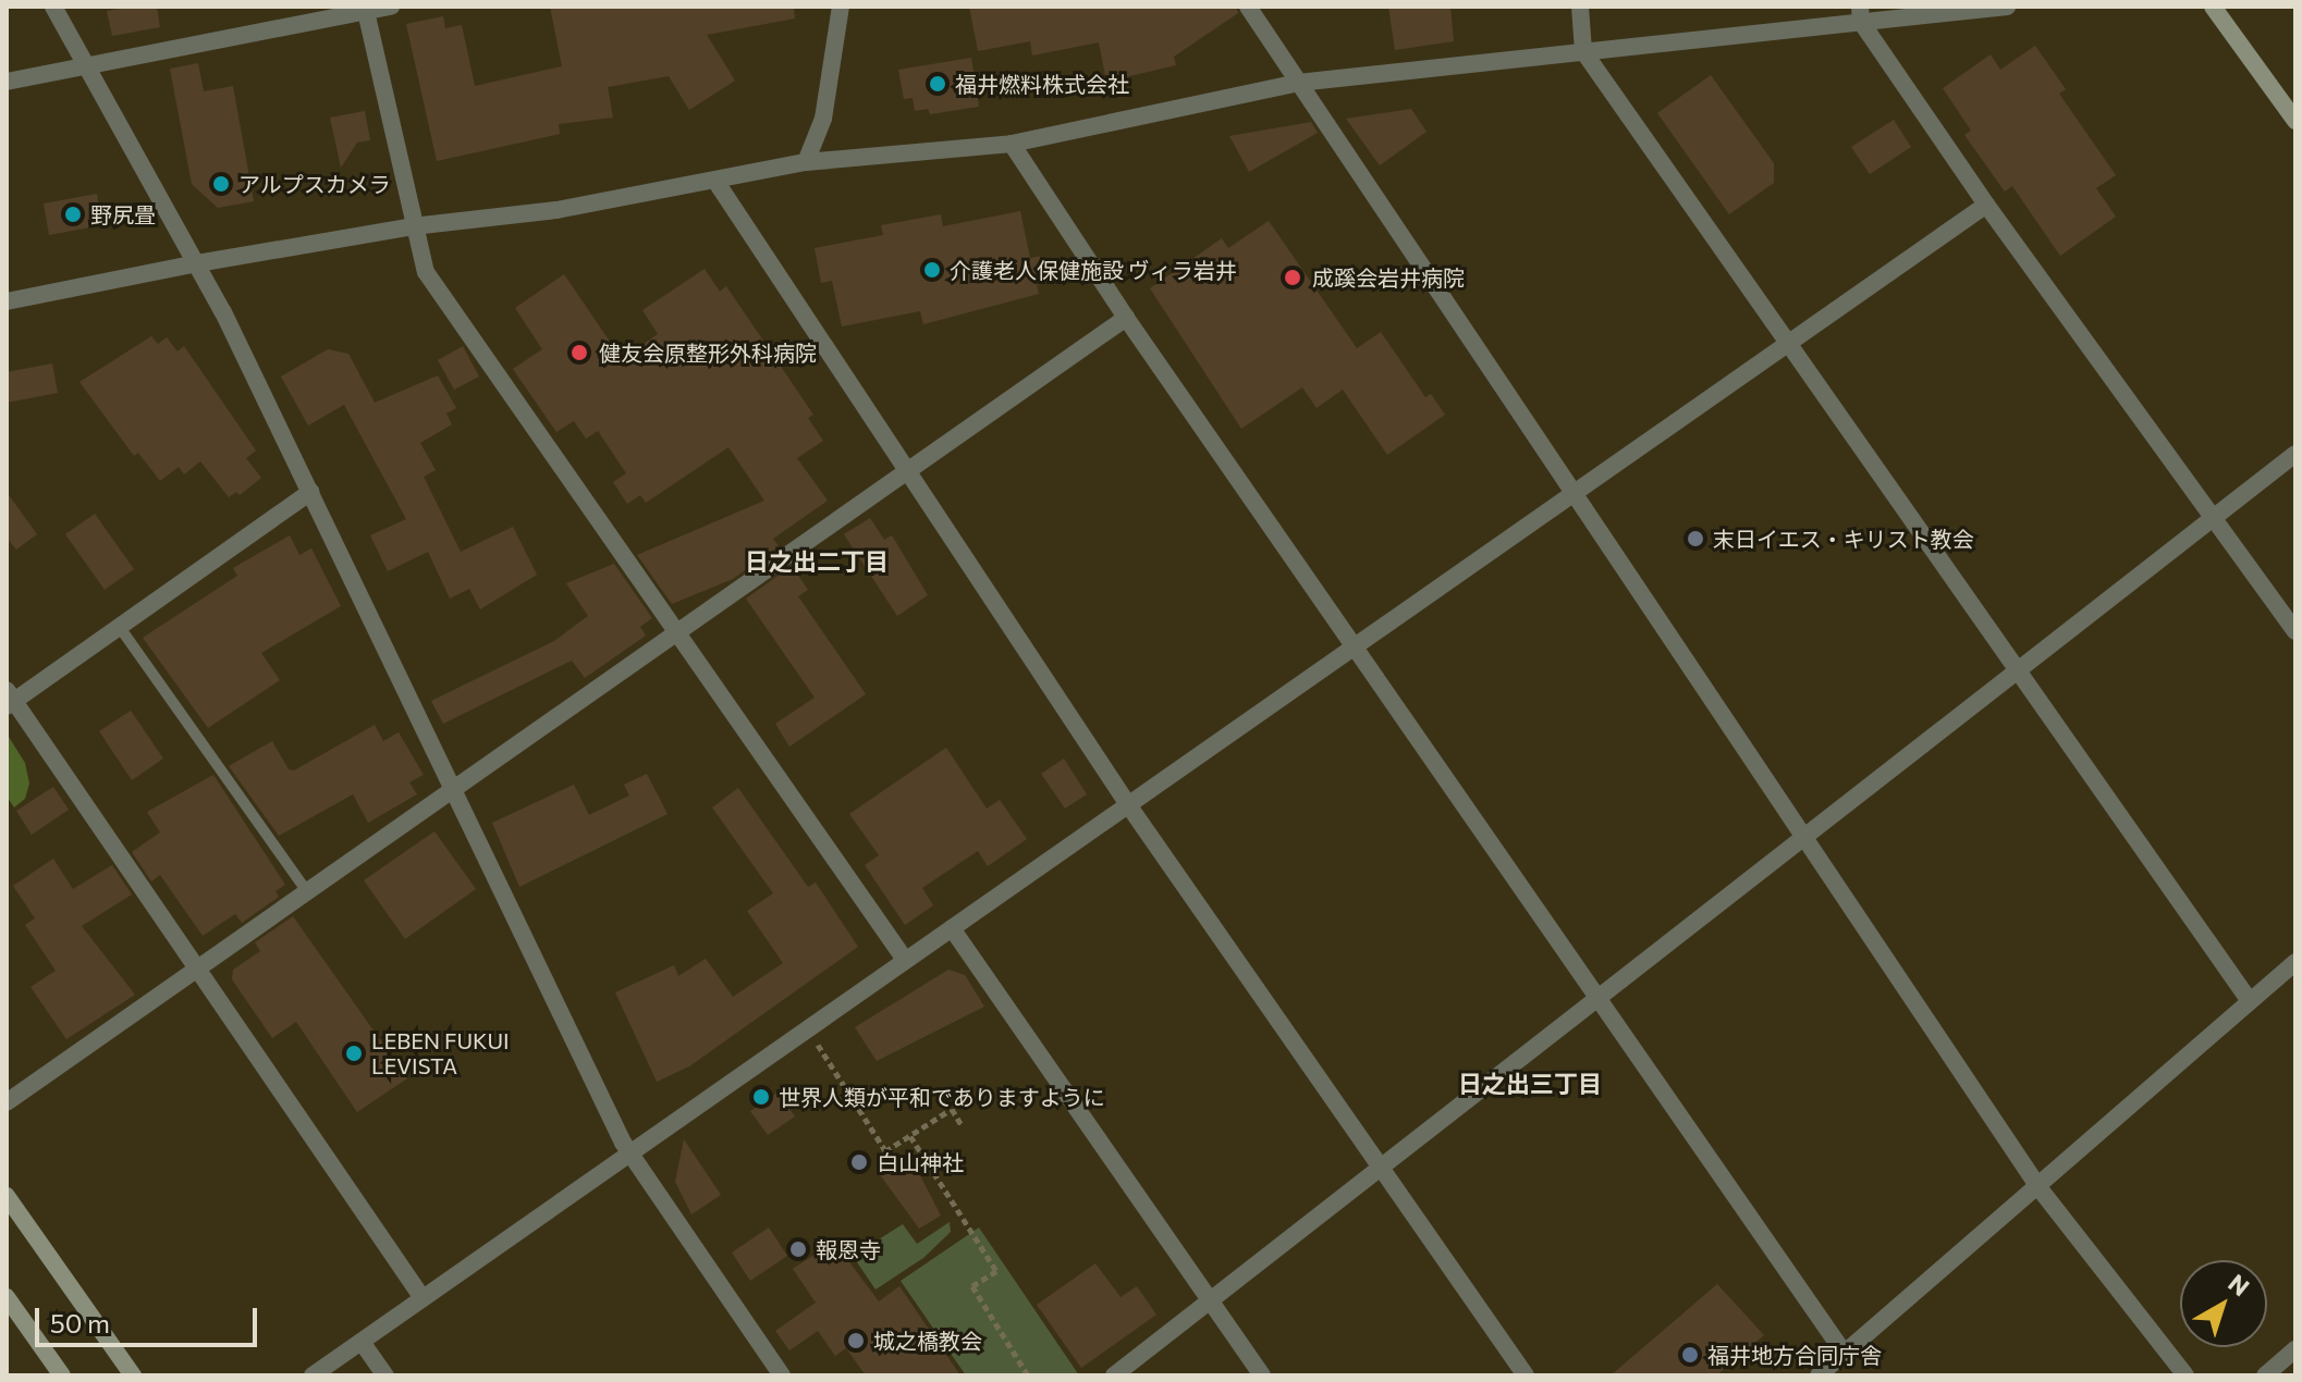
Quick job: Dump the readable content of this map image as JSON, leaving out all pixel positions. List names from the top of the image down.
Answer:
{
  "districts": ["日之出二丁目", "日之出三丁目"],
  "places": [
    "福井燃料株式会社",
    "アルプスカメラ",
    "野尻畳",
    "介護老人保健施設 ヴィラ岩井",
    "成蹊会岩井病院",
    "健友会原整形外科病院",
    "末日イエス・キリスト教会",
    "LEBEN FUKUI LEVISTA",
    "世界人類が平和でありますように",
    "白山神社",
    "報恩寺",
    "城之橋教会",
    "福井地方合同庁舎"
  ],
  "scale_bar": "50 m",
  "north": "top right"
}
